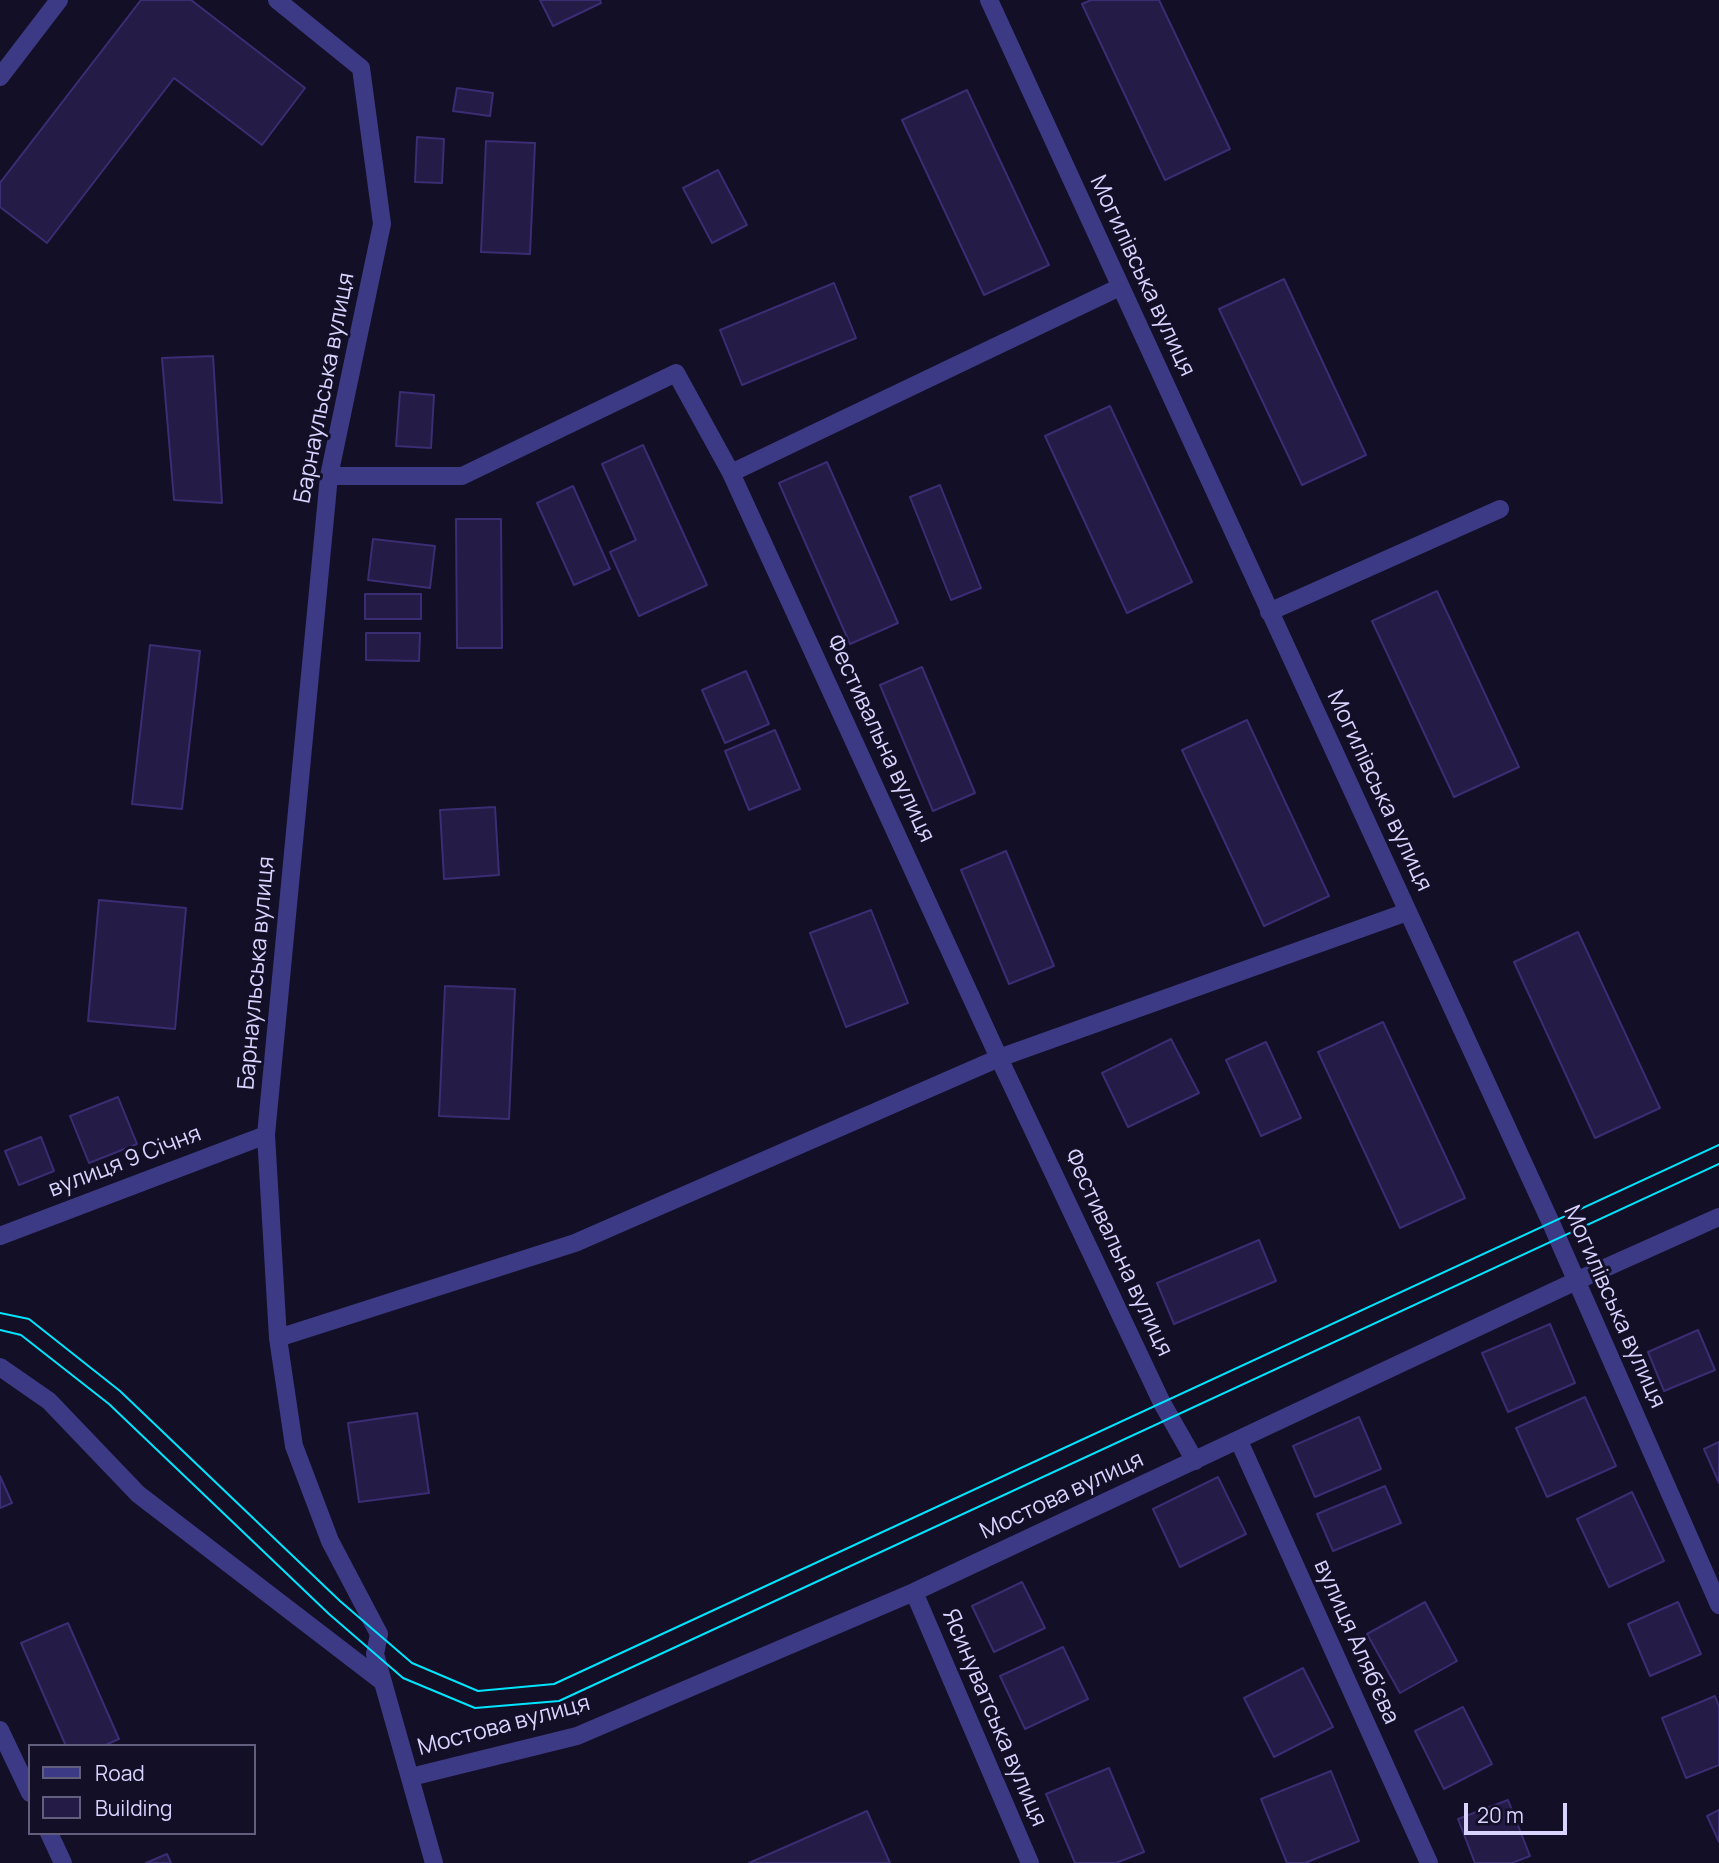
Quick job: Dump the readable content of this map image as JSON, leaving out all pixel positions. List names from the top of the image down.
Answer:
{
  "streets": {
    "street": [
      "Могилівська вулиця",
      "Барнаульська вулиця",
      "Фестивальна вулиця",
      "вулиця 9 Січня",
      "Мостова вулиця",
      "вулиця Аляб'єва",
      "Ясинуватська вулиця"
    ]
  },
  "crossings": [
    ["Могилівська вулиця", "Мостова вулиця"],
    ["Барнаульська вулиця", "Фестивальна вулиця"],
    ["Барнаульська вулиця", "вулиця 9 Січня"],
    ["Барнаульська вулиця", "Мостова вулиця"],
    ["Фестивальна вулиця", "Мостова вулиця"],
    ["Мостова вулиця", "вулиця Аляб'єва"],
    ["Мостова вулиця", "Ясинуватська вулиця"]
  ],
  "legend": ["Road", "Building"],
  "scale_bar": "20 m"
}
